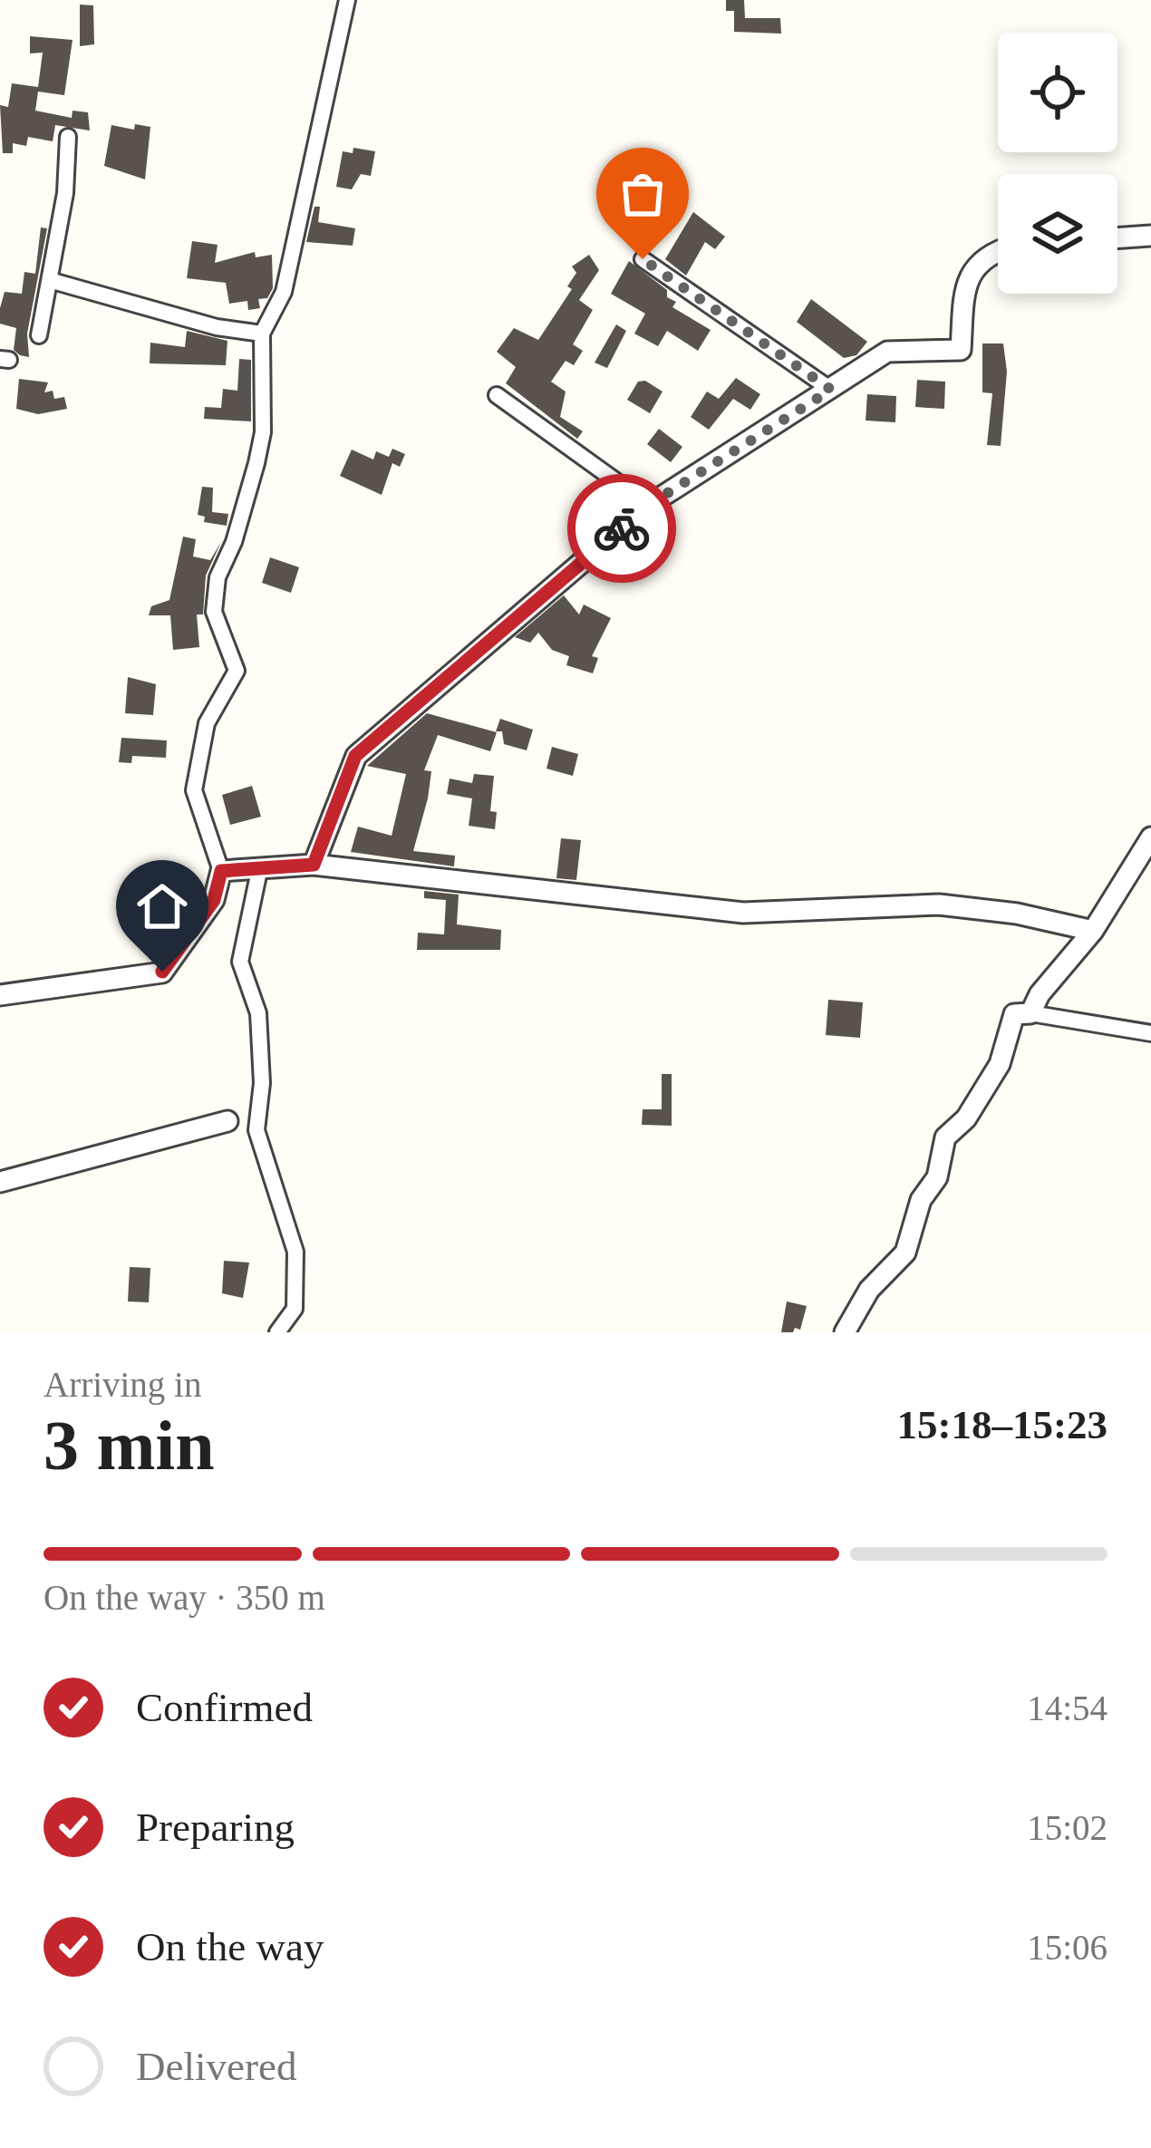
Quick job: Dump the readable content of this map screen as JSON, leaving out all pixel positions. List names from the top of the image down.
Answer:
{
  "page": {
    "heading": ["3 min", "Arriving in", "15:18–15:23"],
    "bar": "On the way · 350 m",
    "list": [
      ["Confirmed", "14:54"],
      ["Preparing", "15:02"],
      ["On the way", "15:06"],
      "Delivered"
    ]
  }
}
